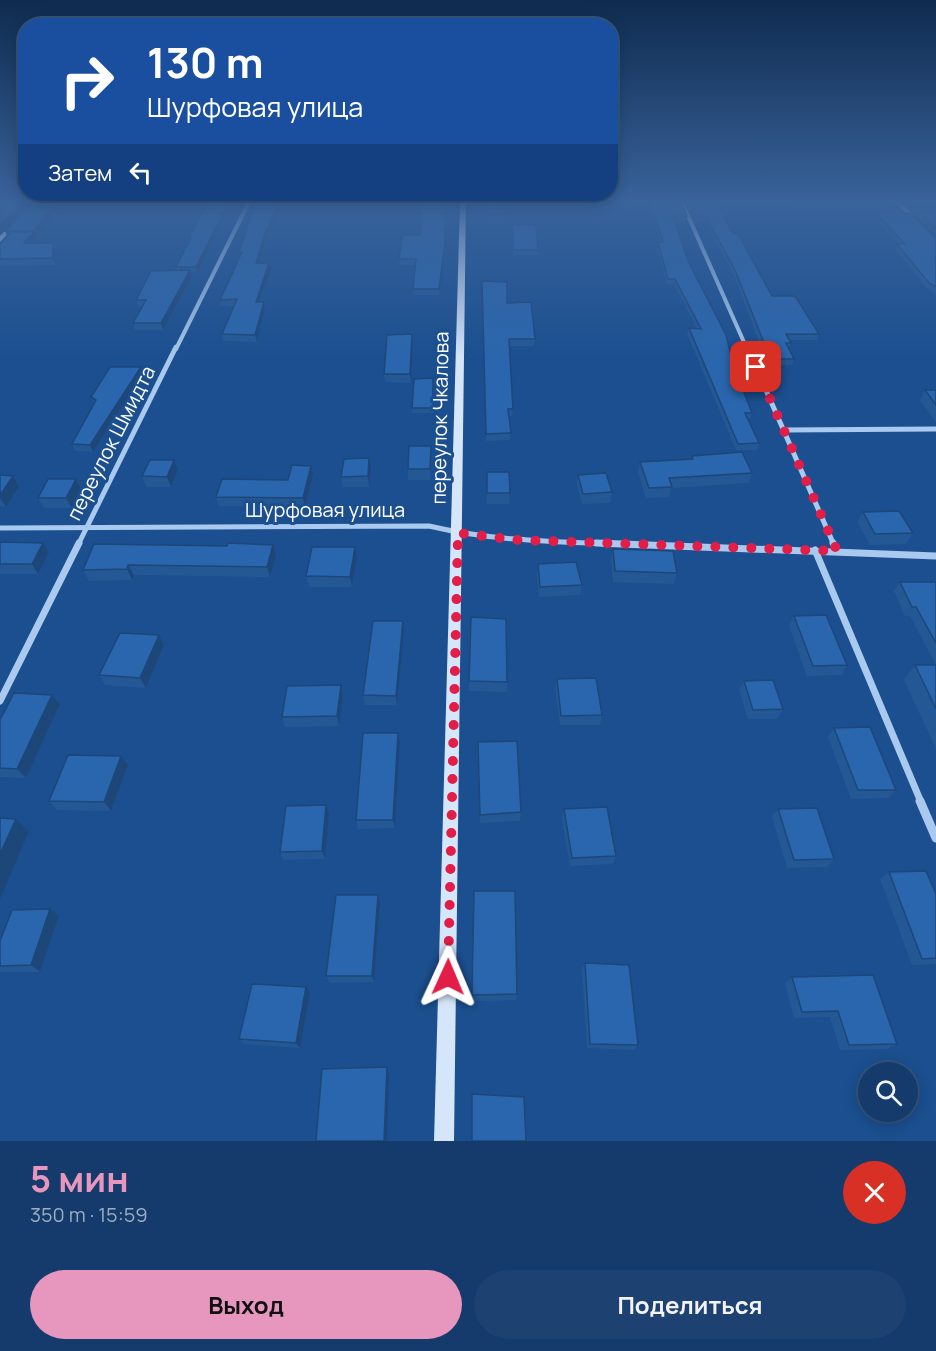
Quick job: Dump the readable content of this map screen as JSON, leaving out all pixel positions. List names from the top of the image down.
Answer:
{
  "streets": {
    "street": ["переулок Чкалова", "переулок Шмидта", "Шурфовая улица"]
  },
  "crossings": [
    ["переулок Чкалова", "Шурфовая улица"],
    ["переулок Шмидта", "Шурфовая улица"]
  ],
  "page": {
    "turn": ["130 m", "Шурфовая улица"],
    "then": "Затем",
    "heading": ["5 мин", "350 m · 15:59"],
    "buttons": ["Выход", "Поделиться"]
  }
}
